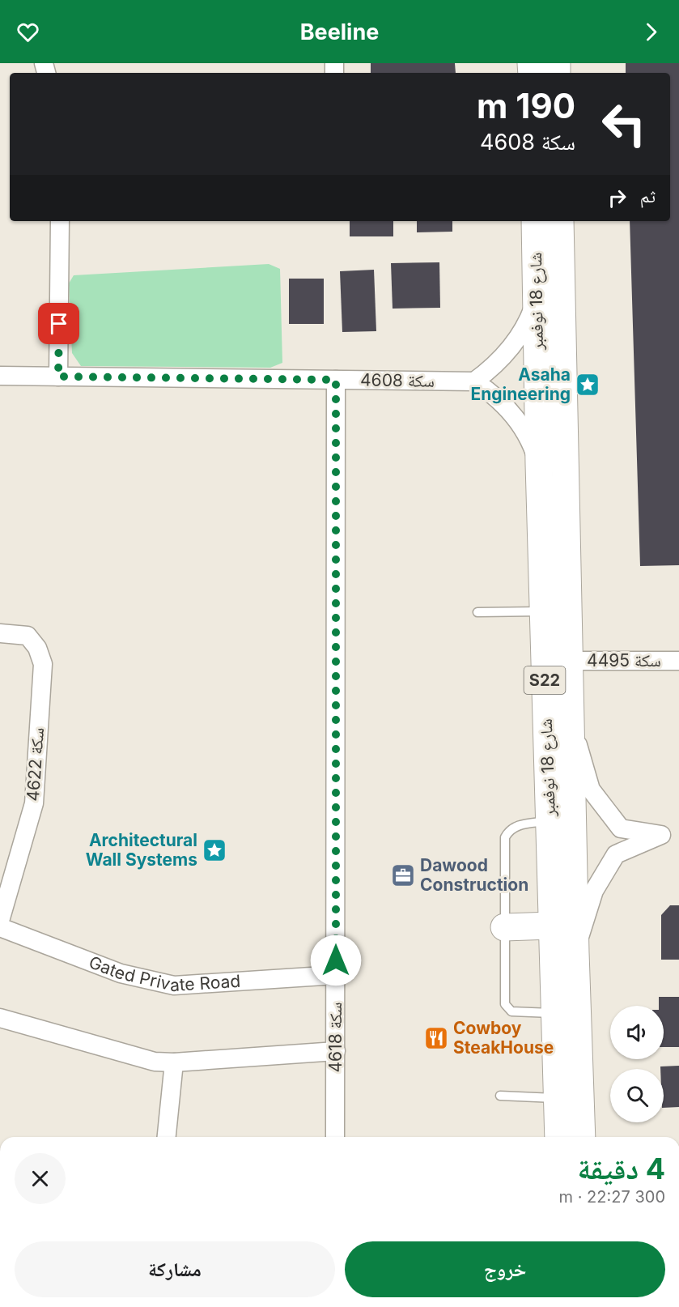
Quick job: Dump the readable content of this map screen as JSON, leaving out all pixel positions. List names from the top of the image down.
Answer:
{
  "streets": {
    "main road": ["شارع 18 نوفمبر", "S22"],
    "street": [
      "سكة 4608",
      "سكة 4495",
      "سكة 4622",
      "Gated Private Road",
      "سكة 4618"
    ]
  },
  "crossings": [
    ["شارع 18 نوفمبر", "سكة 4495"],
    ["سكة 4608", "سكة 4618"],
    ["Gated Private Road", "سكة 4618"]
  ],
  "places": {
    "place": ["Asaha Engineering", "Architectural Wall Systems"],
    "office": ["Dawood Construction"],
    "restaurant": ["Cowboy SteakHouse"]
  },
  "page": {
    "header": "Beeline",
    "turn": ["190 m", "سكة 4608"],
    "then": "ثم",
    "heading": ["4 دقيقة", "300 m · 22:27"],
    "buttons": ["خروج", "مشاركة"]
  }
}
